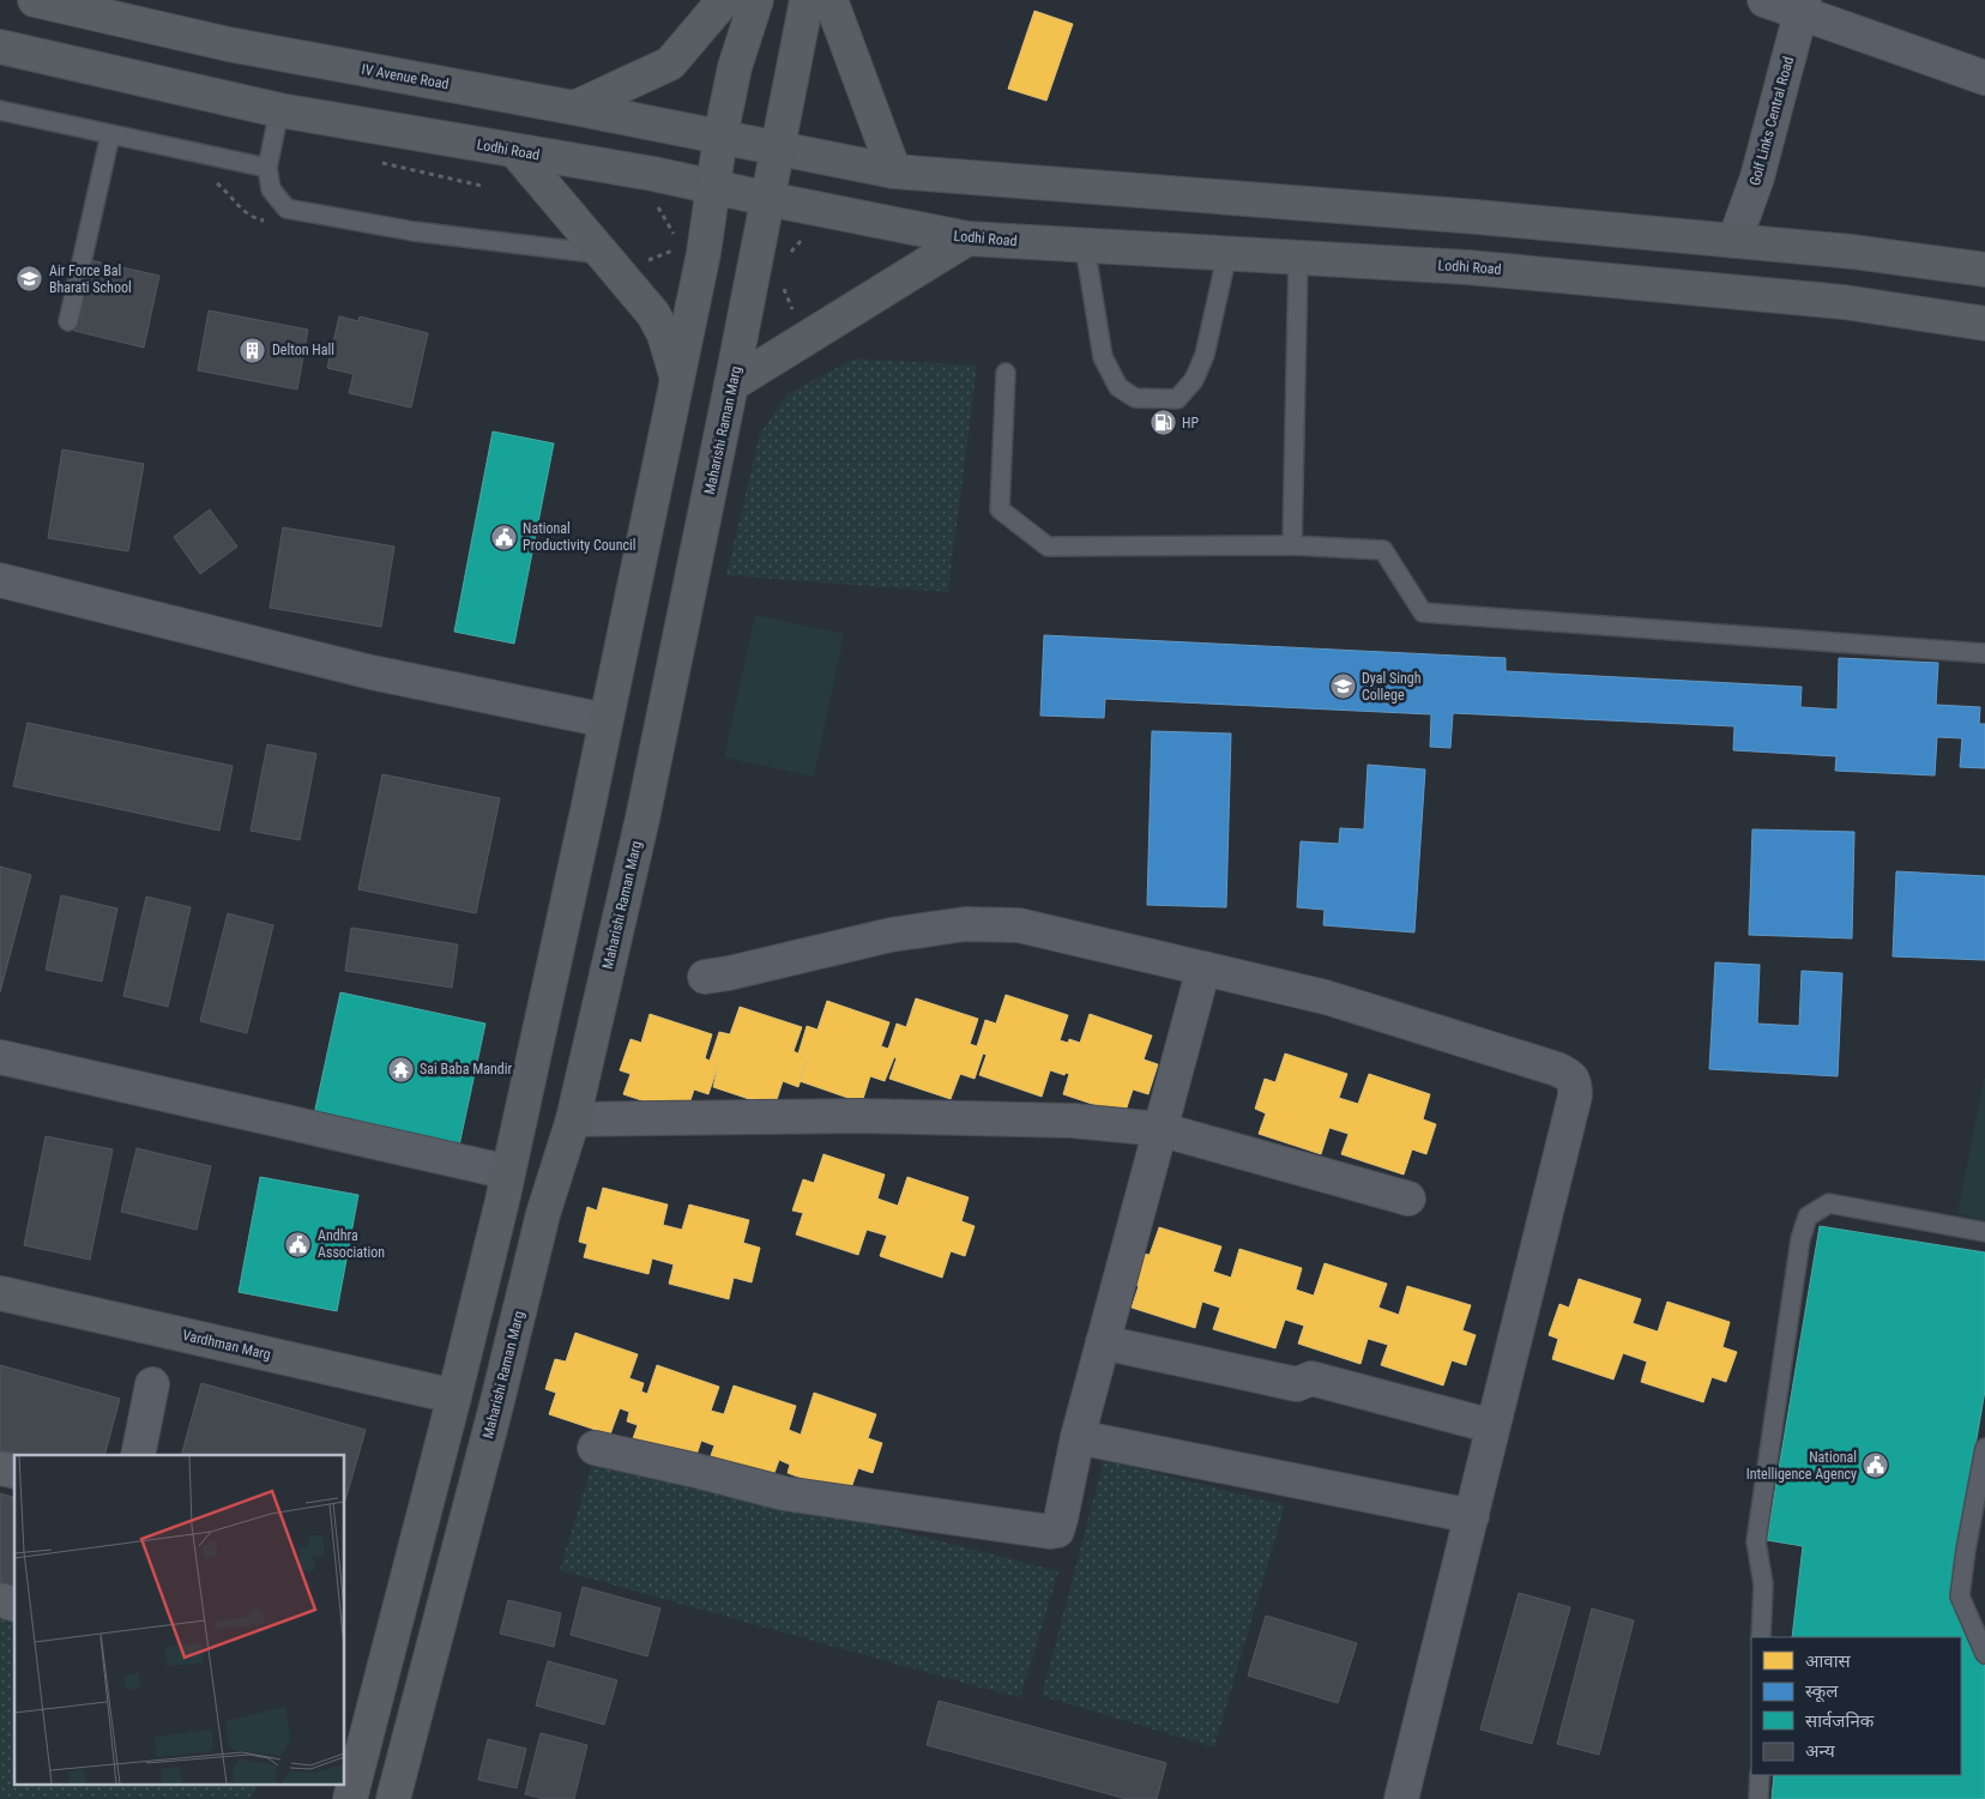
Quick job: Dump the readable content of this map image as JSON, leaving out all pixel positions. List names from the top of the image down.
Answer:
{
  "streets": {
    "main road": [
      "IV Avenue Road",
      "Lodhi Road",
      "Maharishi Raman Marg",
      "Vardhman Marg"
    ],
    "street": ["Golf Links Central Road"]
  },
  "crossings": [
    ["IV Avenue Road", "Maharishi Raman Marg"],
    ["Lodhi Road", "Maharishi Raman Marg"]
  ],
  "places": {
    "school or university": ["Air Force Bal Bharati School", "Dyal Singh College"],
    "building": ["Delton Hall"],
    "fuel station": ["HP"],
    "public building": ["National Productivity Council", "Andhra Association", "National Intelligence Agency"],
    "temple": ["Sai Baba Mandir"]
  },
  "legend": [
    "आवास",
    "स्कूल",
    "सार्वजनिक",
    "अन्य"
  ]
}
